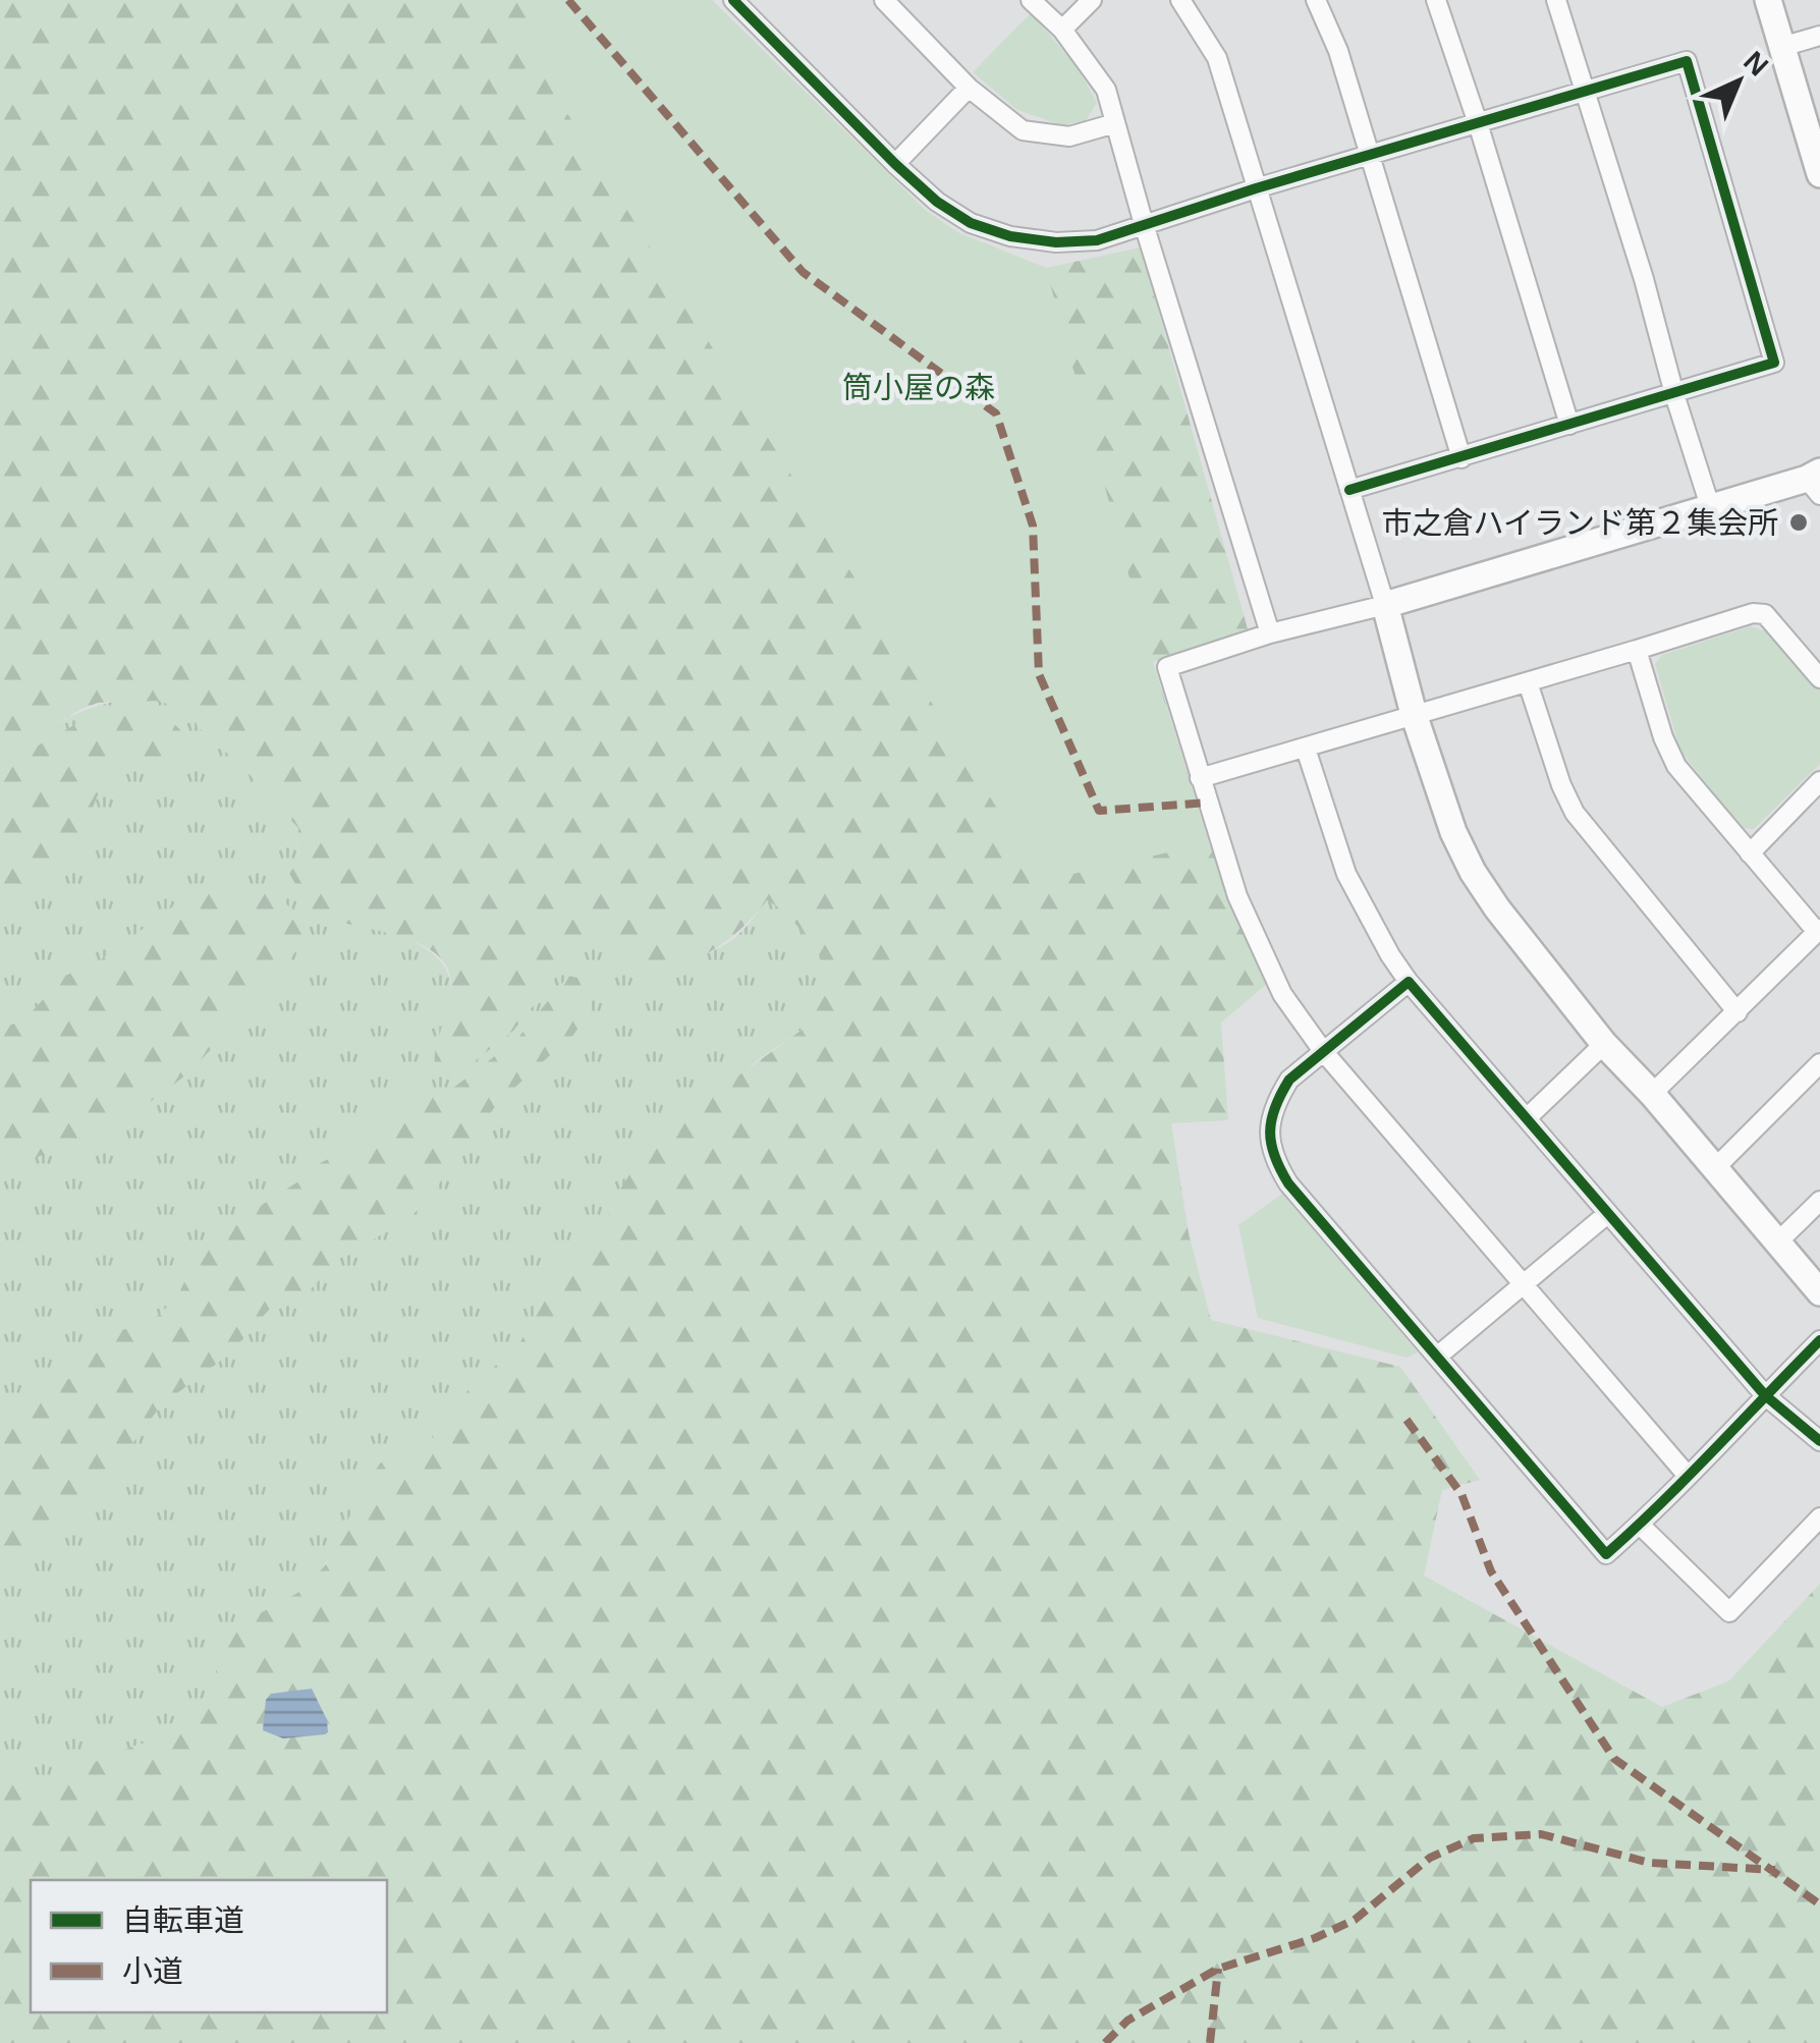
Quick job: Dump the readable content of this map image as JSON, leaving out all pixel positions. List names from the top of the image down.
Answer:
{
  "parks": ["筒小屋の森"],
  "places": ["市之倉ハイランド第２集会所"],
  "legend": ["自転車道", "小道"],
  "north": "top right"
}
